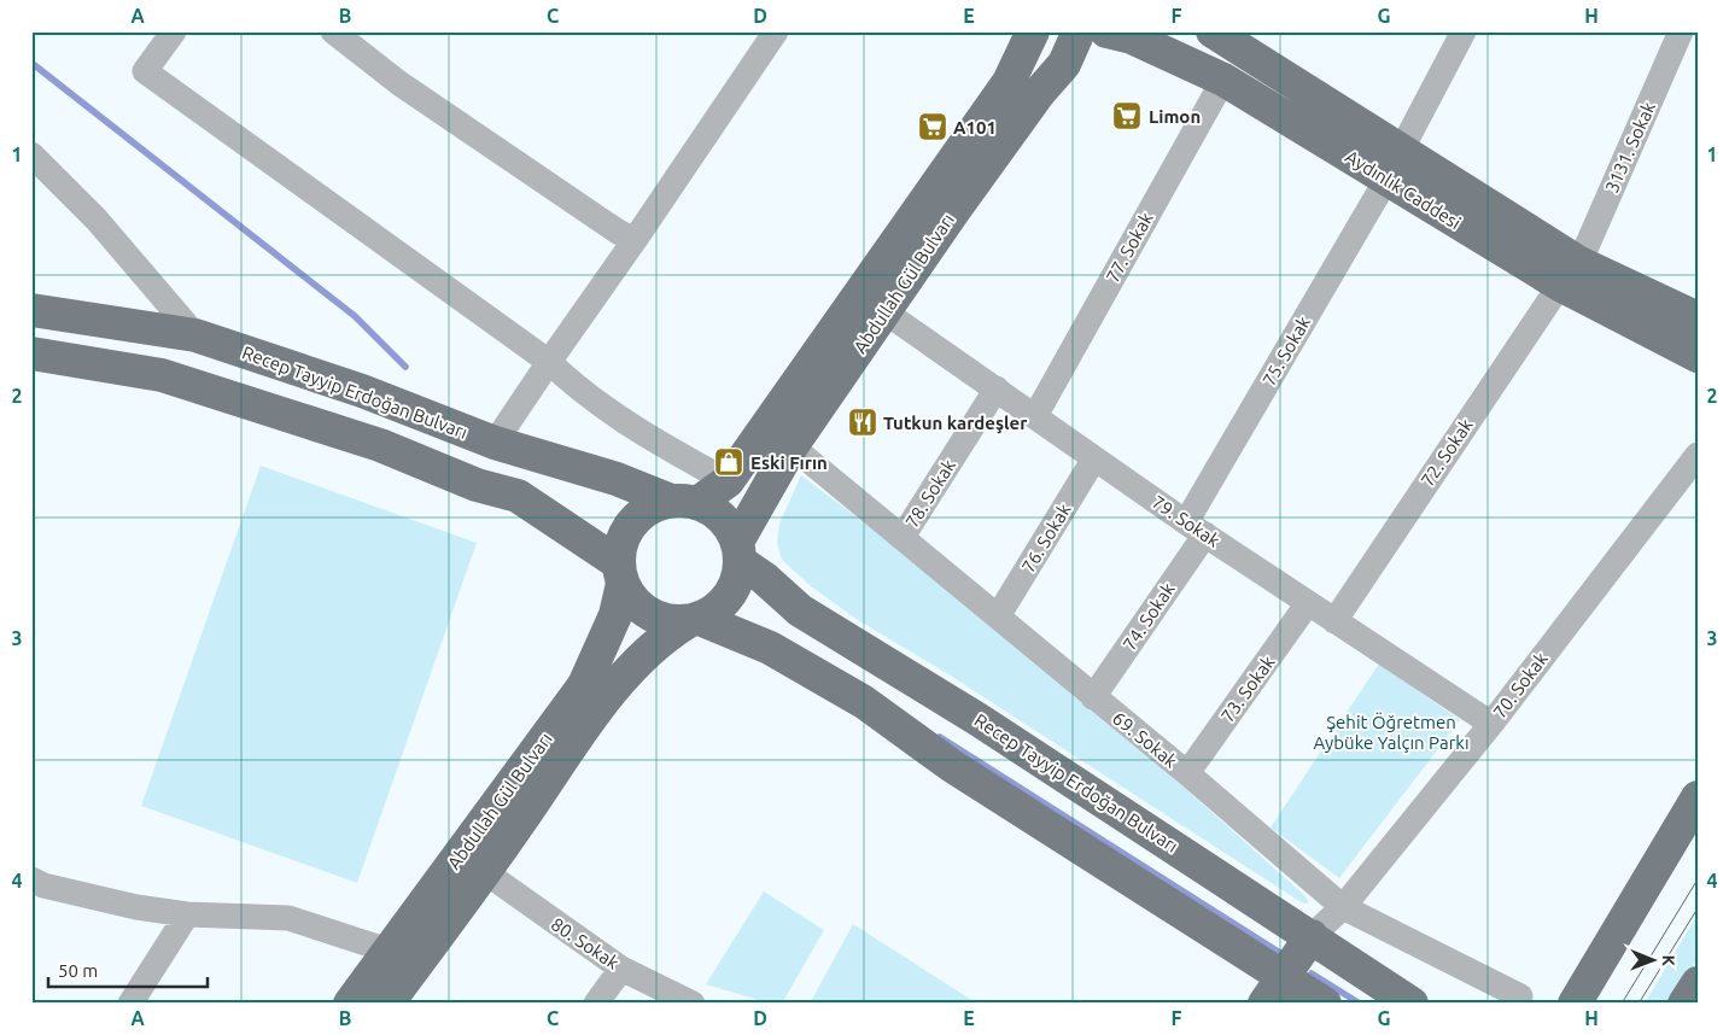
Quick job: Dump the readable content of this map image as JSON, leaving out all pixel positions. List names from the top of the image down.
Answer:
{
  "streets": {
    "main road": ["Aydınlık Caddesi", "Abdullah Gül Bulvarı", "Recep Tayyip Erdoğan Bulvarı"],
    "street": [
      "3131. Sokak",
      "77. Sokak",
      "75. Sokak",
      "72. Sokak",
      "78. Sokak",
      "79. Sokak",
      "76. Sokak",
      "74. Sokak",
      "70. Sokak",
      "73. Sokak",
      "69. Sokak",
      "80. Sokak"
    ]
  },
  "crossings": [
    ["3131. Sokak", "Aydınlık Caddesi"],
    ["3131. Sokak", "72. Sokak"],
    ["Aydınlık Caddesi", "77. Sokak"],
    ["Aydınlık Caddesi", "75. Sokak"],
    ["Aydınlık Caddesi", "72. Sokak"],
    ["77. Sokak", "79. Sokak"],
    ["Abdullah Gül Bulvarı", "Recep Tayyip Erdoğan Bulvarı"],
    ["Abdullah Gül Bulvarı", "79. Sokak"],
    ["Abdullah Gül Bulvarı", "69. Sokak"],
    ["Abdullah Gül Bulvarı", "80. Sokak"],
    ["75. Sokak", "79. Sokak"],
    ["75. Sokak", "74. Sokak"],
    ["Recep Tayyip Erdoğan Bulvarı", "70. Sokak"],
    ["72. Sokak", "79. Sokak"],
    ["78. Sokak", "79. Sokak"],
    ["78. Sokak", "69. Sokak"],
    ["79. Sokak", "76. Sokak"],
    ["79. Sokak", "74. Sokak"],
    ["79. Sokak", "70. Sokak"],
    ["79. Sokak", "73. Sokak"],
    ["76. Sokak", "69. Sokak"],
    ["74. Sokak", "69. Sokak"],
    ["70. Sokak", "69. Sokak"],
    ["73. Sokak", "69. Sokak"]
  ],
  "parks": ["Şehit Öğretmen Aybüke Yalçın Parkı"],
  "places": {
    "supermarket": ["Limon", "A101"],
    "restaurant": ["Tutkun kardeşler"],
    "shop": ["Eski Fırın"]
  },
  "scale_bar": "50 m",
  "north": "right",
  "grid": {
    "columns": [
      "A",
      "B",
      "C",
      "D",
      "E",
      "F",
      "G",
      "H"
    ],
    "rows": [
      "1",
      "2",
      "3",
      "4"
    ]
  }
}
